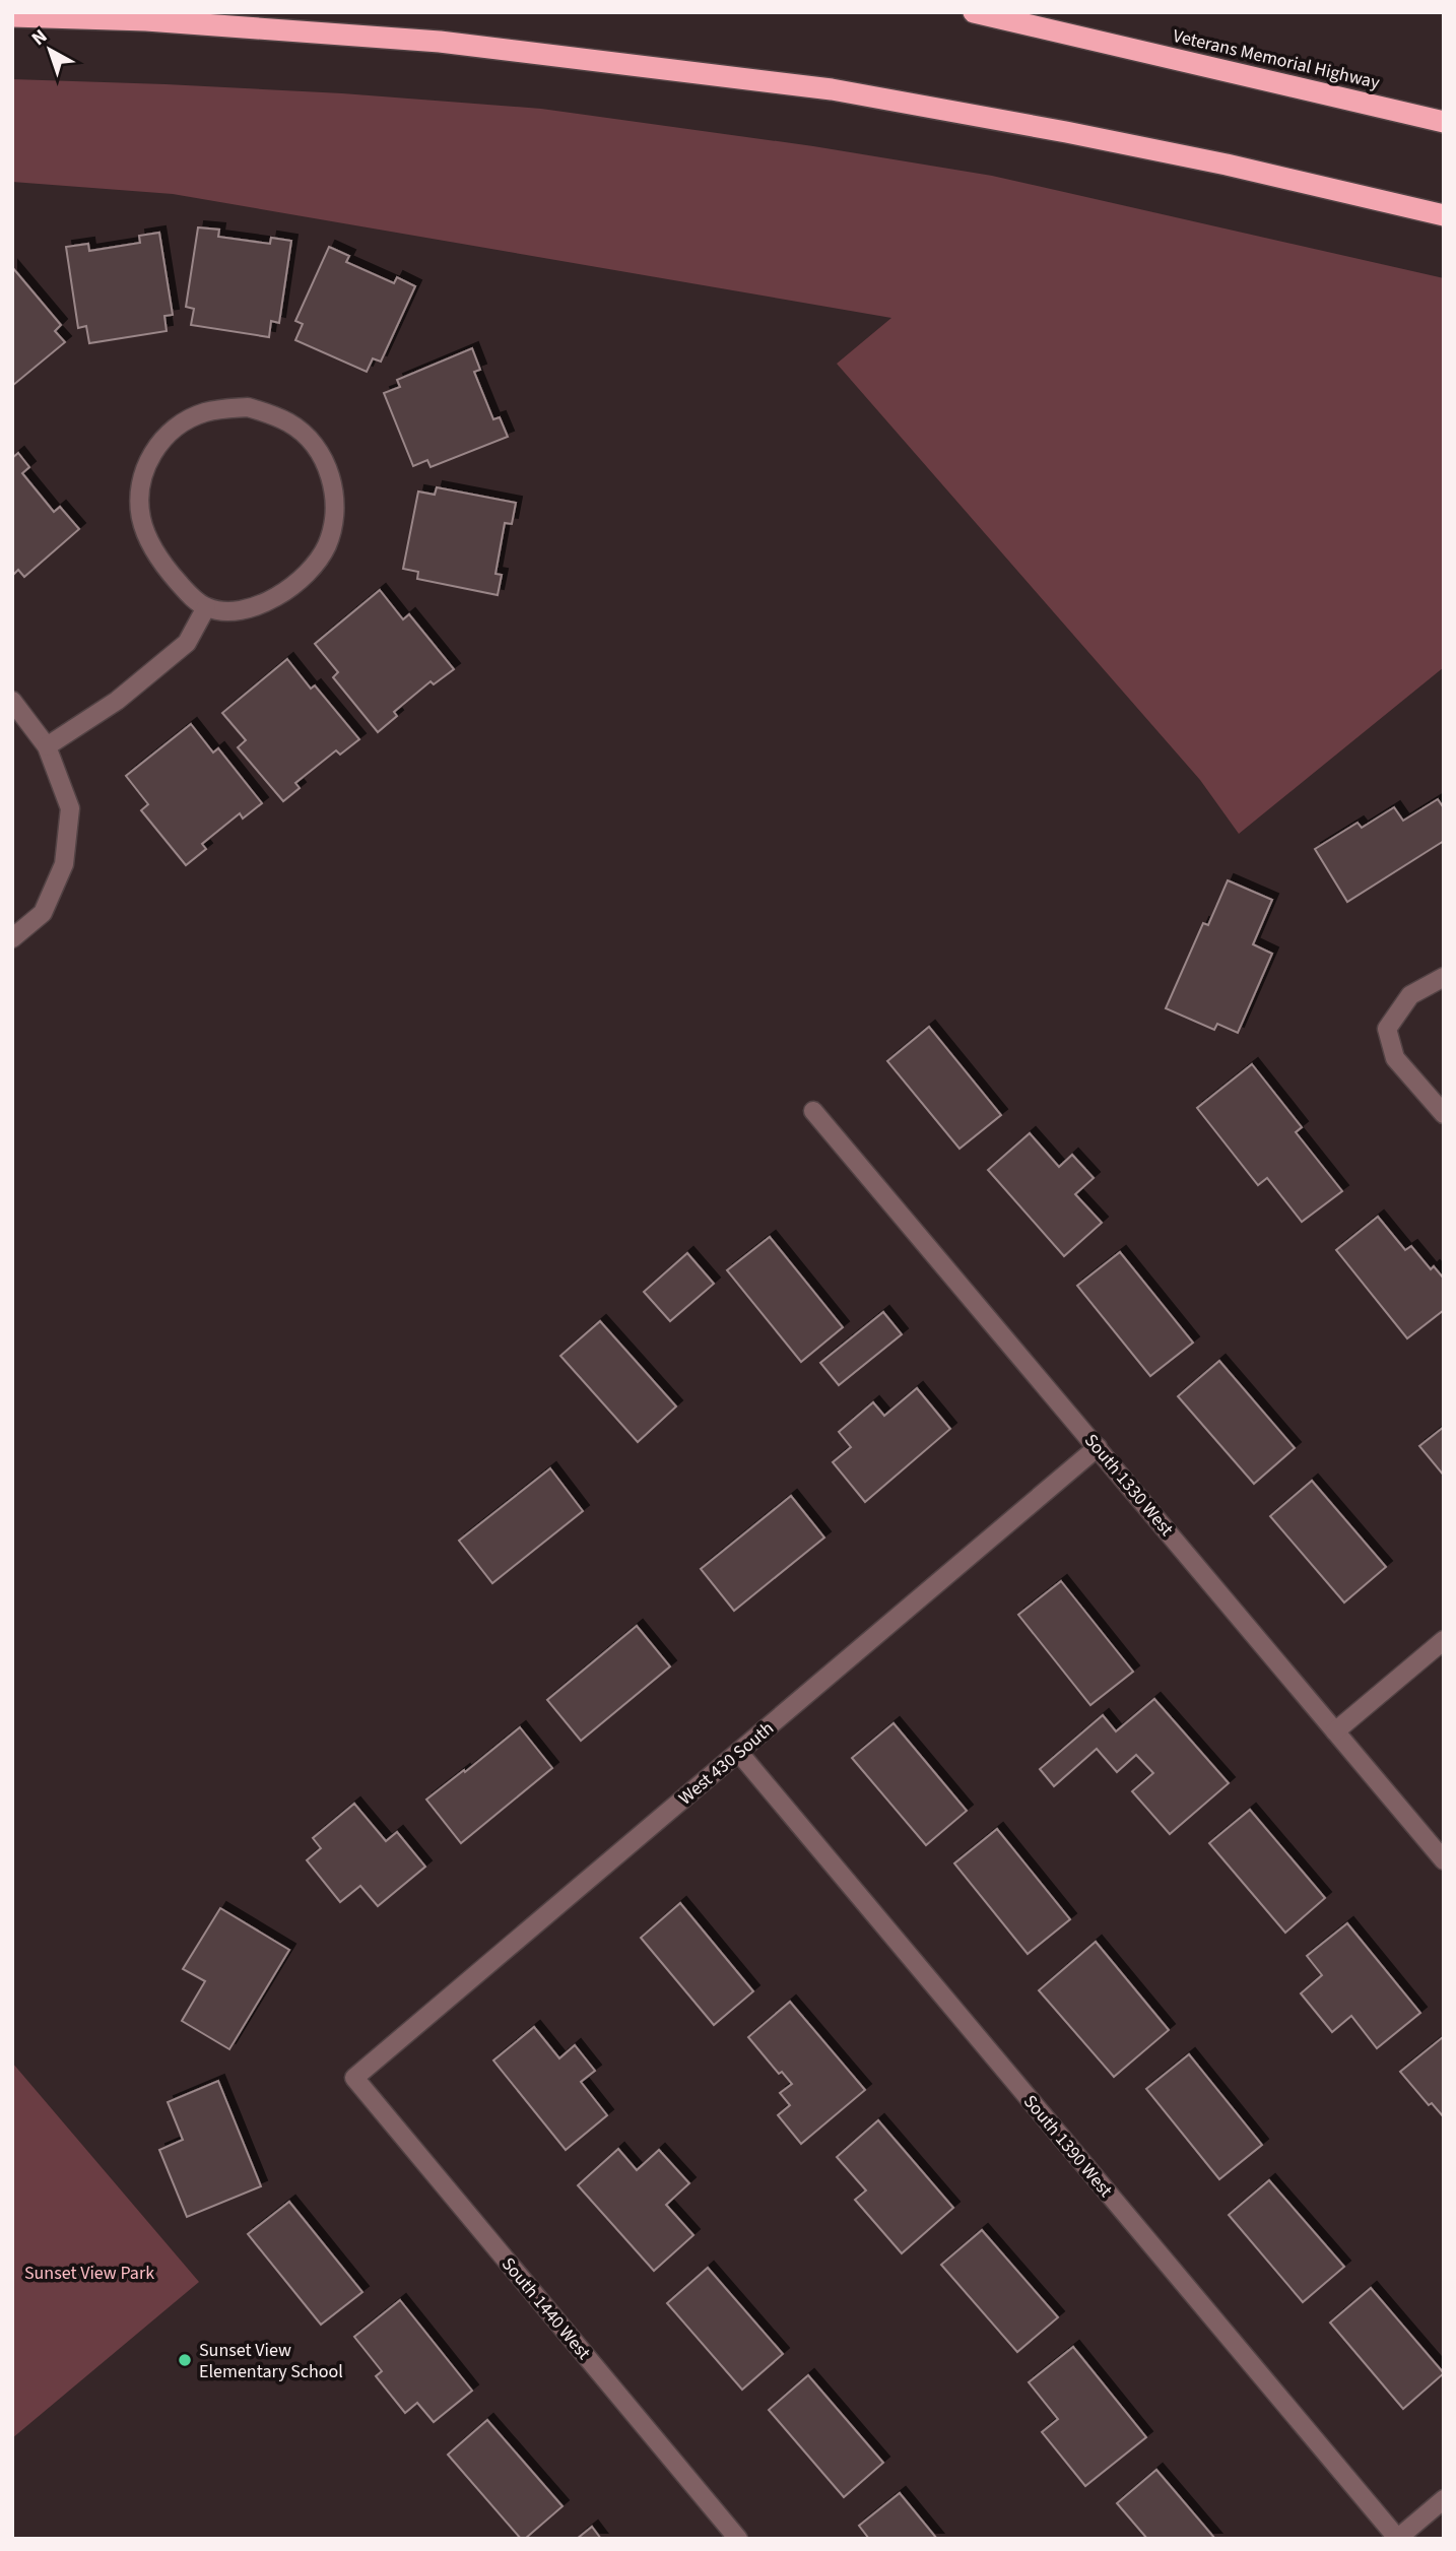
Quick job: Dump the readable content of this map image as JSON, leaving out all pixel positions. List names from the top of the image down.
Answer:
{
  "streets": {
    "highway": ["Veterans Memorial Highway"],
    "street": [
      "South 1330 West",
      "West 430 South",
      "South 1390 West",
      "South 1440 West"
    ]
  },
  "crossings": [
    ["South 1330 West", "West 430 South"],
    ["West 430 South", "South 1390 West"],
    ["West 430 South", "South 1440 West"]
  ],
  "parks": ["Sunset View Park"],
  "places": ["Sunset View Elementary School"],
  "north": "top left"
}
